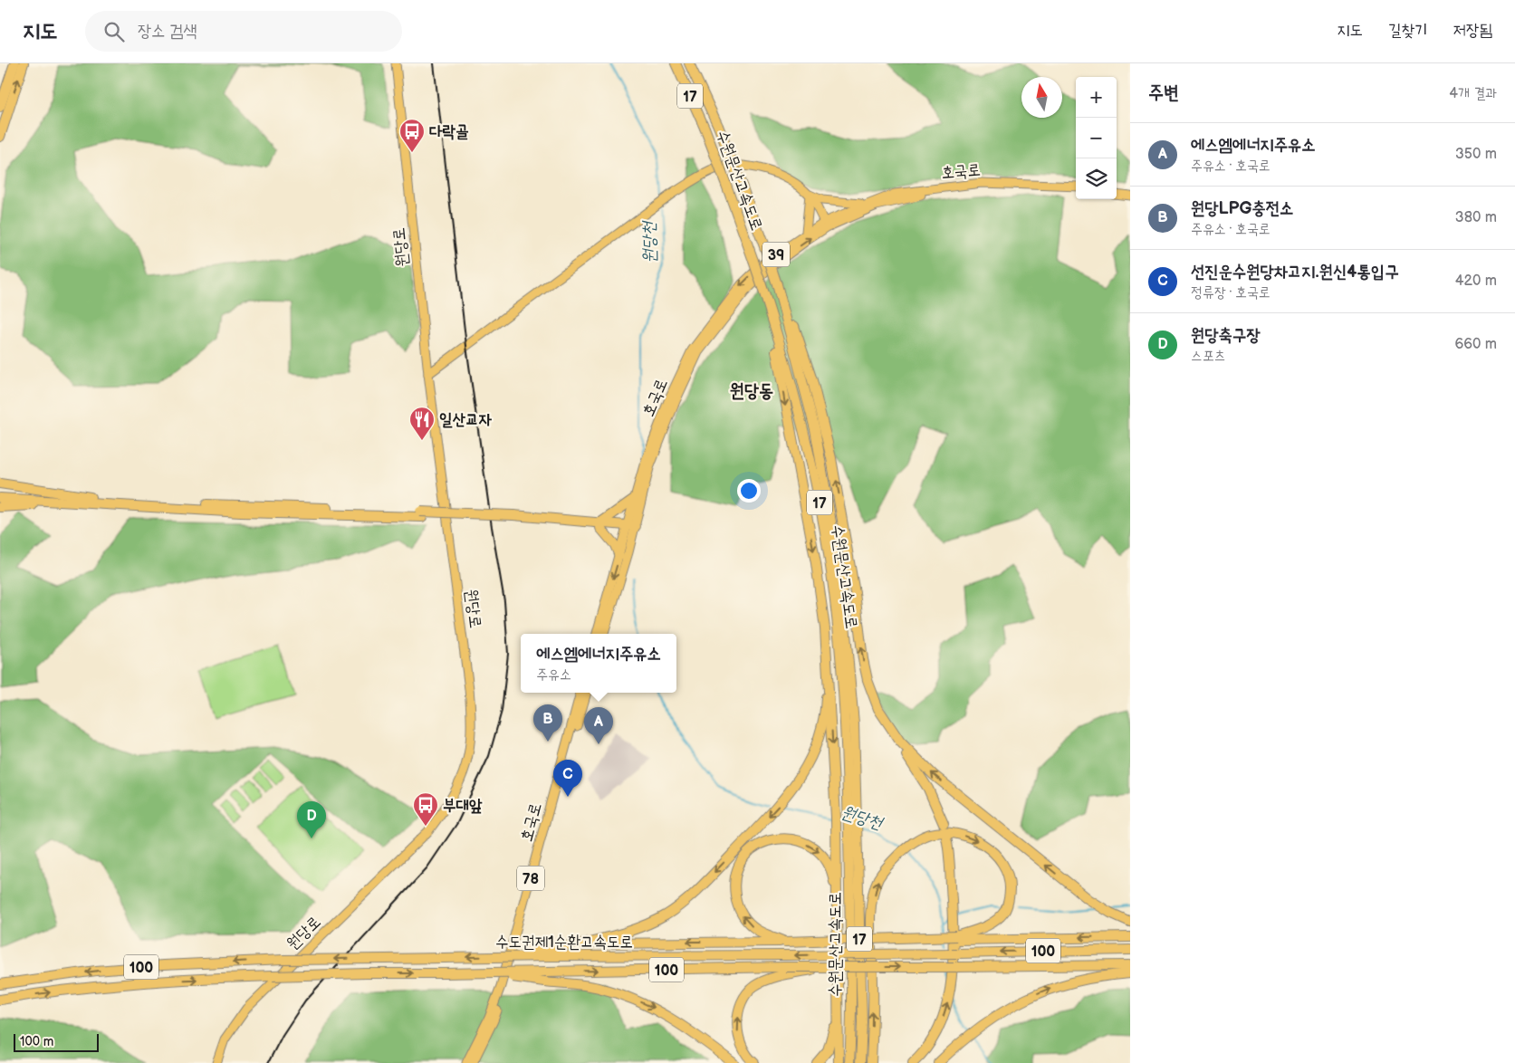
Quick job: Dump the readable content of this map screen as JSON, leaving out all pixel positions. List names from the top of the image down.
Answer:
{
  "streets": {
    "highway": [
      "17",
      "수원문산고속도로",
      "수도권제1순환고속도로",
      "100"
    ],
    "main road": [
      "호국로",
      "원당로",
      "39",
      "78"
    ]
  },
  "districts": ["원당동"],
  "water": ["원당천"],
  "places": {
    "bus stop": ["다락골", "부대앞"],
    "restaurant": ["일산교자"]
  },
  "scale_bar": "100 m",
  "north": "top",
  "page": {
    "header": "지도",
    "search": "장소 검색",
    "nav": ["지도", "길찾기", "저장됨"],
    "heading": ["주변", "4개 결과"],
    "map_buttons": ["+", "−"],
    "list": [
      {
        "mark": "A",
        "name": "에스엠에너지주유소",
        "note": "주유소 · 호국로",
        "value": "350 m"
      },
      {
        "mark": "B",
        "name": "원당LPG충전소",
        "note": "주유소 · 호국로",
        "value": "380 m"
      },
      {
        "mark": "C",
        "name": "선진운수원당차고지.원신4통입구",
        "note": "정류장 · 호국로",
        "value": "420 m"
      },
      {
        "mark": "D",
        "name": "원당축구장",
        "note": "스포츠",
        "value": "660 m"
      }
    ],
    "popup": ["에스엠에너지주유소", "주유소"],
    "pins": [
      "B",
      "A",
      "C",
      "D"
    ],
    "scale": "100 m"
  }
}
